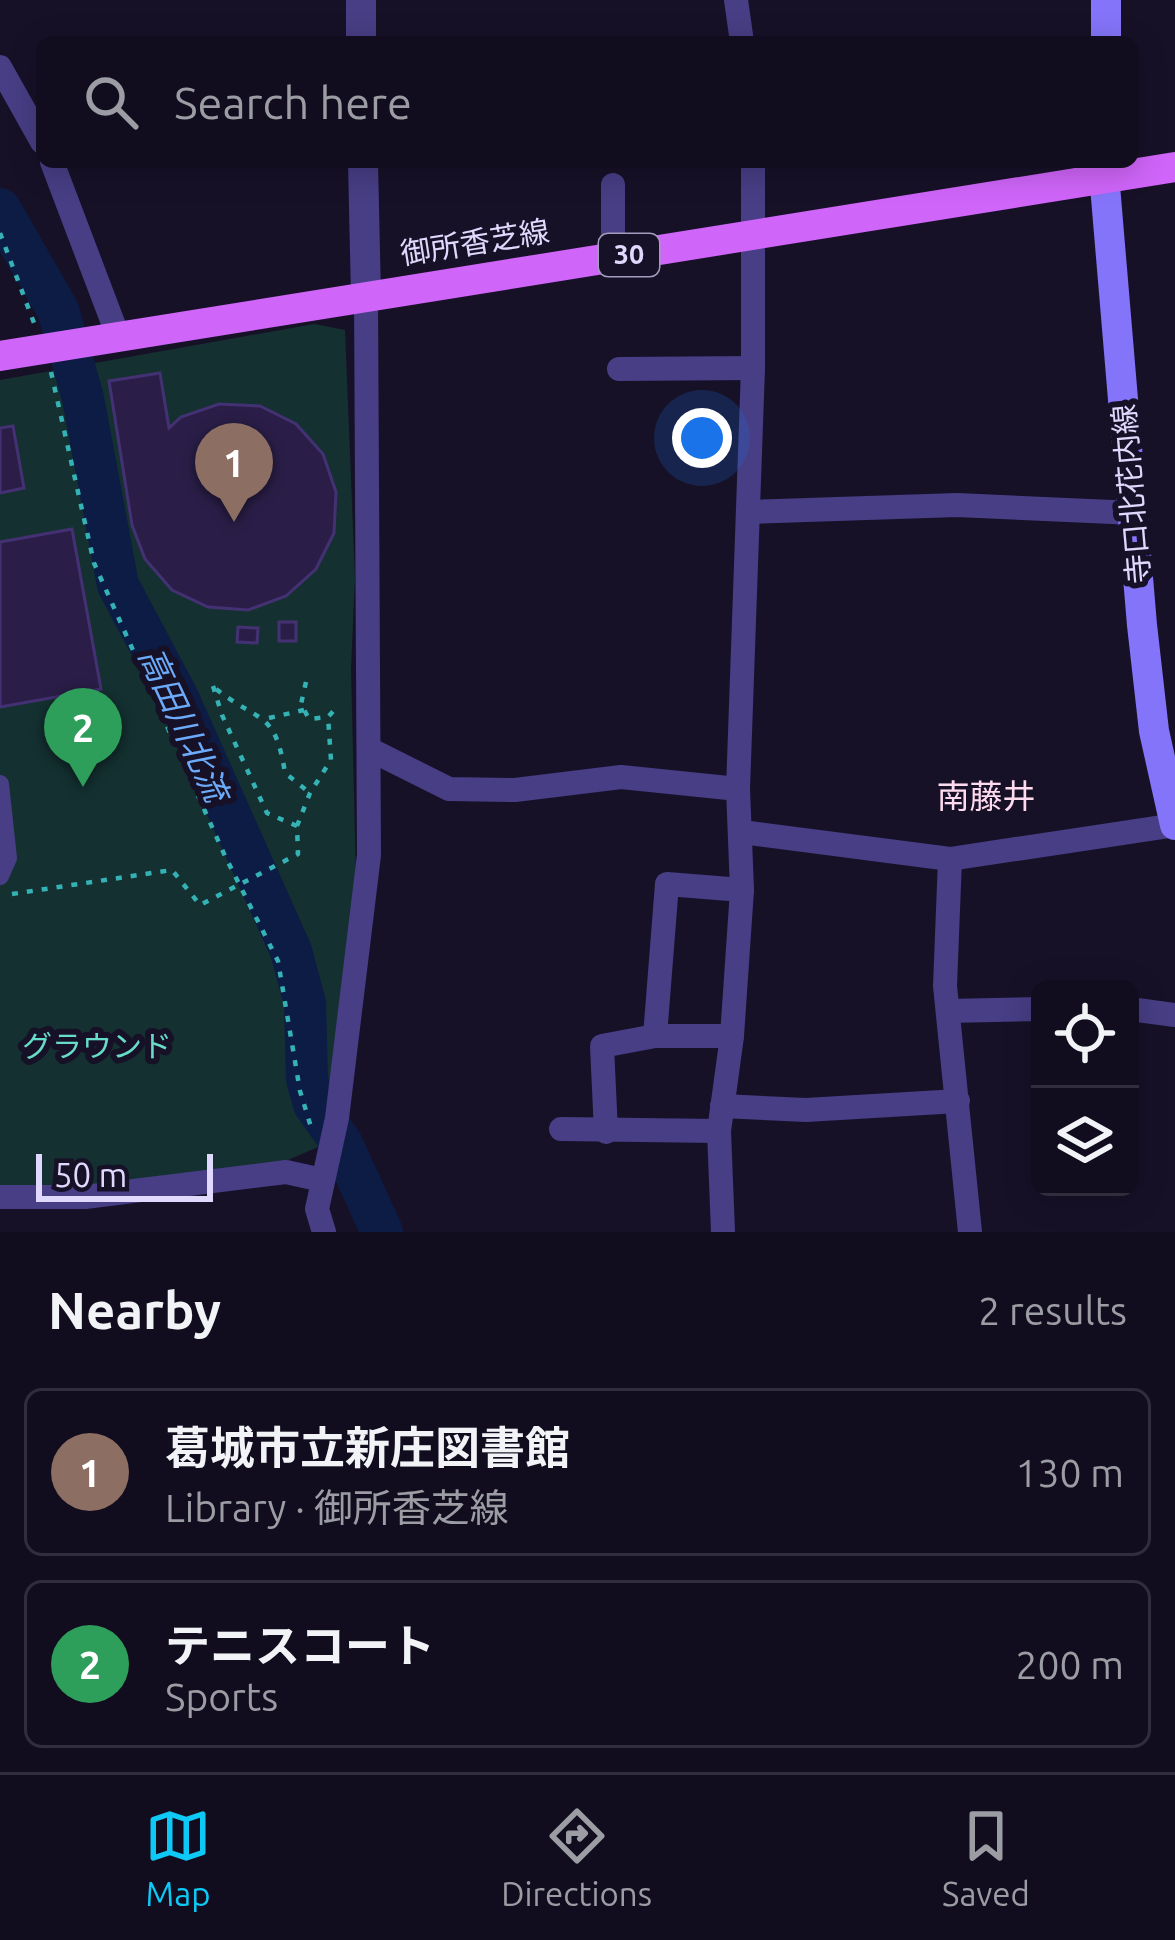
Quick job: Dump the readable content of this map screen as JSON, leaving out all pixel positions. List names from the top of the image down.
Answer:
{
  "streets": {
    "main road": ["御所香芝線", "30", "寺口北花内線"]
  },
  "crossings": [
    ["御所香芝線", "寺口北花内線"]
  ],
  "districts": ["南藤井"],
  "water": ["高田川北流"],
  "parks": ["グラウンド"],
  "scale_bar": "50 m",
  "page": {
    "search": "Search here",
    "pins": ["1", "2"],
    "scale": "50 m",
    "heading": ["Nearby", "2 results"],
    "list": [
      {
        "mark": "1",
        "name": "葛城市立新庄図書館",
        "note": "Library · 御所香芝線",
        "value": "130 m"
      },
      {
        "mark": "2",
        "name": "テニスコート",
        "note": "Sports",
        "value": "200 m"
      }
    ],
    "nav": ["Map", "Directions", "Saved"]
  }
}
